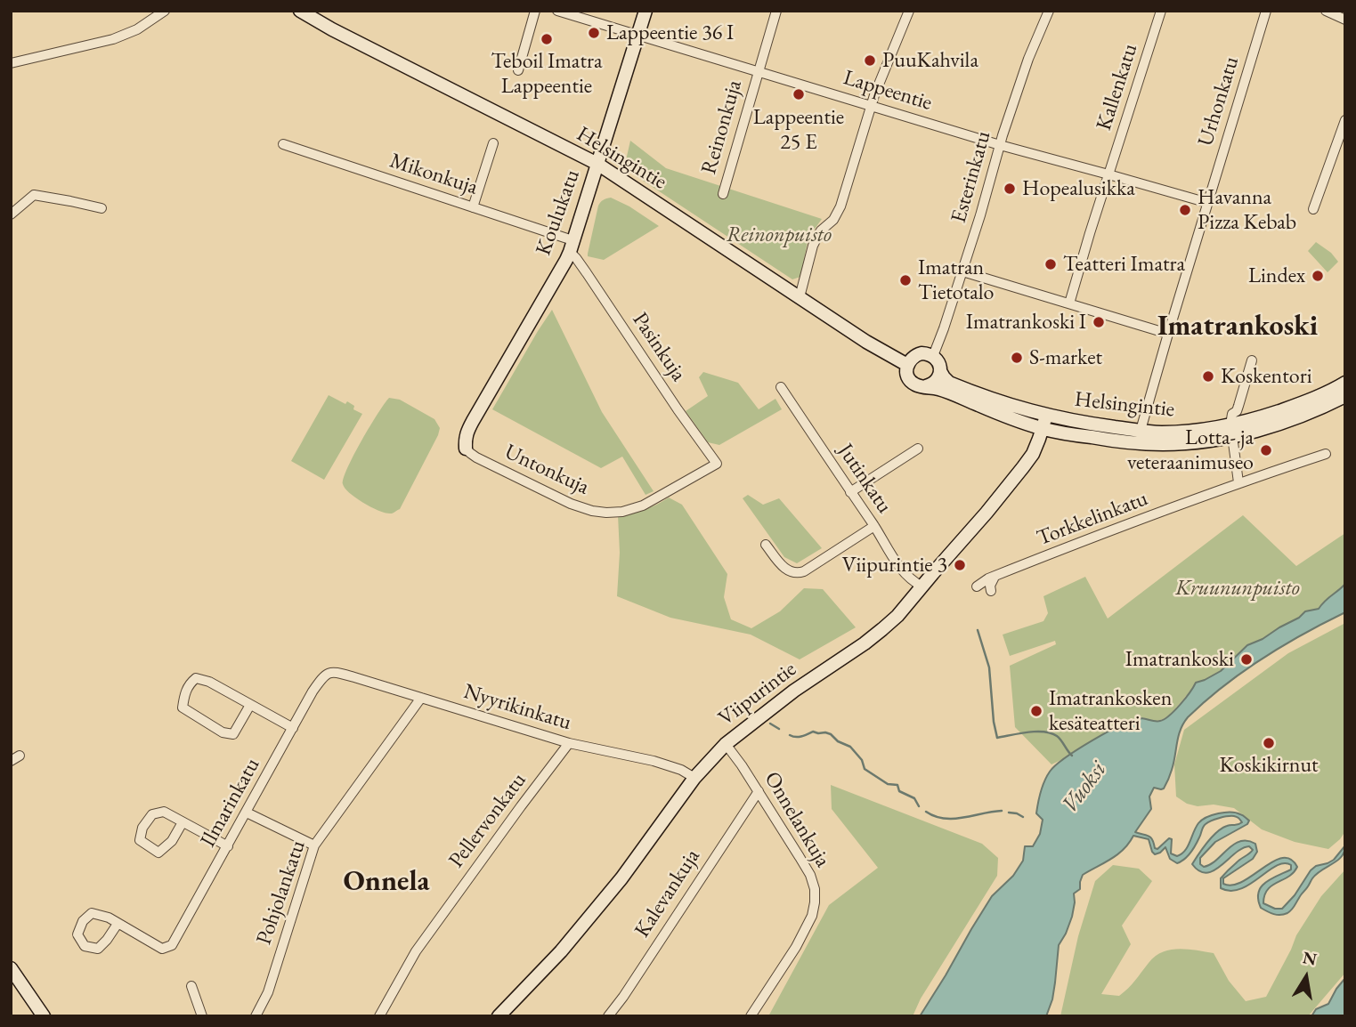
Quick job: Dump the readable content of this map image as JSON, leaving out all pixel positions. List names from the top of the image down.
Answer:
{
  "streets": {
    "main road": ["Helsingintie", "Koulukatu", "Viipurintie"],
    "street": [
      "Kallenkatu",
      "Lappeentie",
      "Urhonkatu",
      "Reinonkuja",
      "Mikonkuja",
      "Esterinkatu",
      "Pasinkuja",
      "Untonkuja",
      "Jutinkatu",
      "Torkkelinkatu",
      "Nyyrikinkatu",
      "Ilmarinkatu",
      "Onnelankuja",
      "Pellervonkatu",
      "Pohjolankatu",
      "Kalevankuja"
    ]
  },
  "crossings": [
    ["Kallenkatu", "Lappeentie"],
    ["Lappeentie", "Urhonkatu"],
    ["Lappeentie", "Reinonkuja"],
    ["Lappeentie", "Esterinkatu"],
    ["Lappeentie", "Koulukatu"],
    ["Urhonkatu", "Helsingintie"],
    ["Helsingintie", "Esterinkatu"],
    ["Helsingintie", "Koulukatu"],
    ["Helsingintie", "Viipurintie"],
    ["Mikonkuja", "Koulukatu"],
    ["Mikonkuja", "Pasinkuja"],
    ["Koulukatu", "Pasinkuja"],
    ["Koulukatu", "Untonkuja"],
    ["Pasinkuja", "Untonkuja"],
    ["Jutinkatu", "Viipurintie"],
    ["Viipurintie", "Nyyrikinkatu"],
    ["Viipurintie", "Onnelankuja"],
    ["Nyyrikinkatu", "Ilmarinkatu"],
    ["Nyyrikinkatu", "Pellervonkatu"],
    ["Nyyrikinkatu", "Pohjolankatu"],
    ["Onnelankuja", "Kalevankuja"]
  ],
  "districts": ["Imatrankoski", "Onnela"],
  "water": ["Vuoksi"],
  "parks": ["Reinonpuisto", "Kruununpuisto"],
  "places": [
    "Lappeentie 36 I",
    "Teboil Imatra Lappeentie",
    "PuuKahvila",
    "Lappeentie 25 E",
    "Hopealusikka",
    "Havanna Pizza Kebab",
    "Teatteri Imatra",
    "Lindex",
    "Imatran Tietotalo",
    "Imatrankoski I",
    "S-market",
    "Koskentori",
    "Lotta- ja veteraanimuseo",
    "Viipurintie 3",
    "Imatrankoski",
    "Imatrankosken kesäteatteri",
    "Koskikirnut"
  ],
  "north": "top"
}
